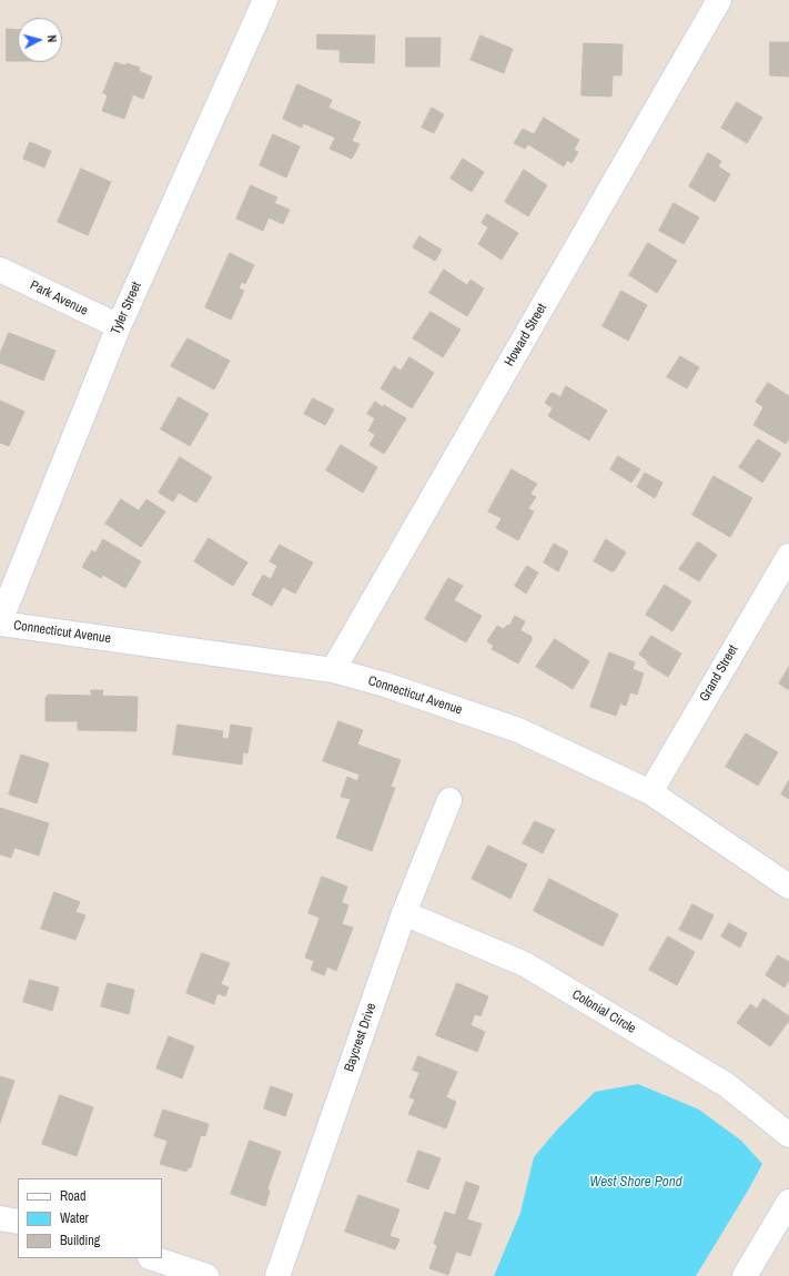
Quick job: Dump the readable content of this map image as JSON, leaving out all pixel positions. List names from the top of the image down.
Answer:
{
  "streets": {
    "street": [
      "Park Avenue",
      "Tyler Street",
      "Howard Street",
      "Connecticut Avenue",
      "Grand Street",
      "Colonial Circle",
      "Baycrest Drive"
    ]
  },
  "crossings": [
    ["Park Avenue", "Tyler Street"],
    ["Tyler Street", "Connecticut Avenue"],
    ["Howard Street", "Connecticut Avenue"],
    ["Connecticut Avenue", "Grand Street"],
    ["Colonial Circle", "Baycrest Drive"]
  ],
  "water": ["West Shore Pond"],
  "legend": ["Road", "Water", "Building"],
  "north": "right"
}
